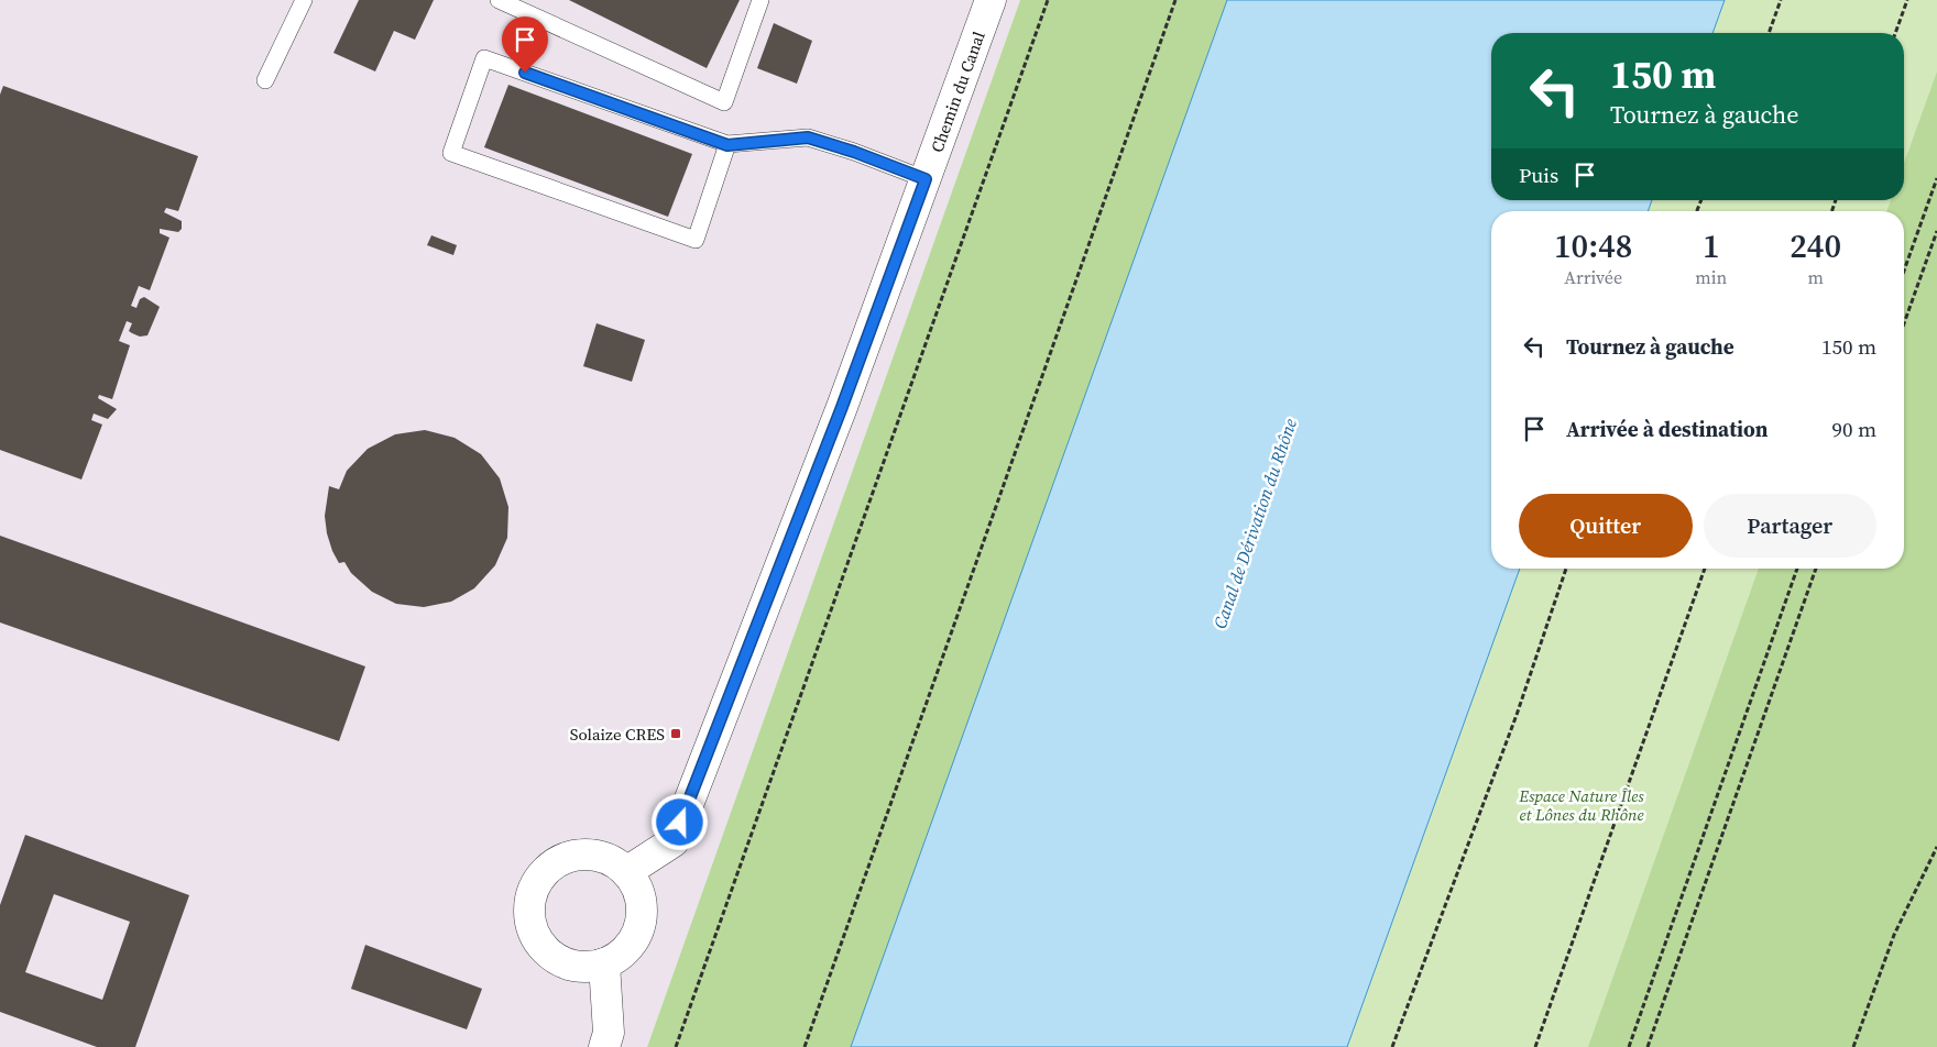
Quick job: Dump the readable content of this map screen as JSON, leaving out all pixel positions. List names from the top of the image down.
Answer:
{
  "streets": {
    "street": ["Chemin du Canal"]
  },
  "water": ["Canal de Dérivation du Rhône"],
  "parks": ["Espace Nature Îles et Lônes du Rhône"],
  "places": {
    "transit": ["Solaize CRES"]
  },
  "page": {
    "turn": ["150 m", "Tournez à gauche"],
    "then": "Puis",
    "eta": [
      "10:48",
      "Arrivée",
      "1",
      "min",
      "240",
      "m"
    ],
    "list": [
      {
        "name": "Tournez à gauche",
        "value": "150 m"
      },
      {
        "name": "Arrivée à destination",
        "value": "90 m"
      }
    ],
    "buttons": ["Quitter", "Partager"]
  }
}
